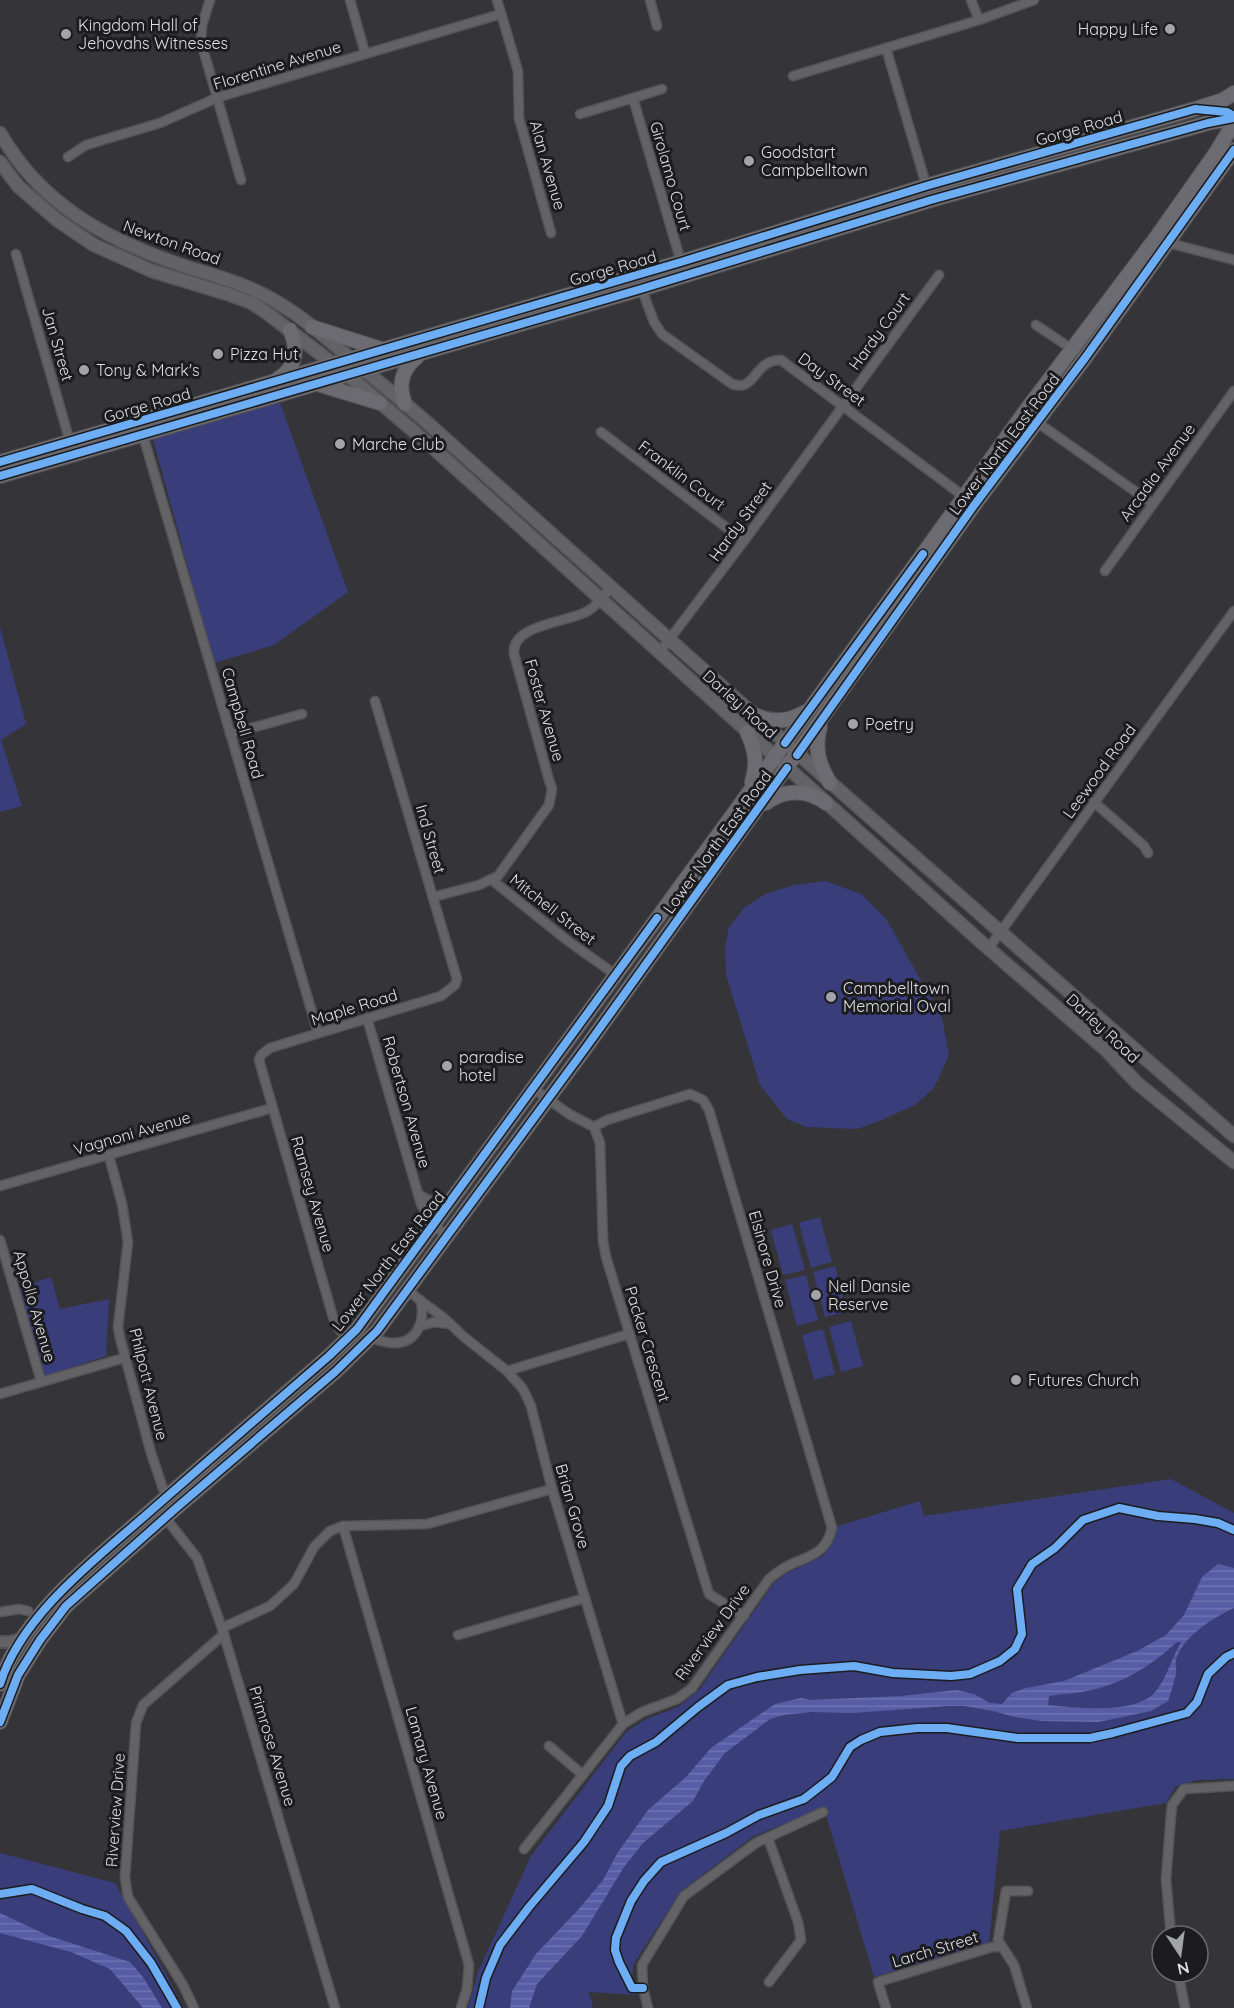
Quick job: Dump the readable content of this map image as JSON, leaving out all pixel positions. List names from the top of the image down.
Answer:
{
  "streets": {
    "main road": [
      "Gorge Road",
      "Newton Road",
      "Lower North East Road",
      "Darley Road"
    ],
    "street": [
      "Florentine Avenue",
      "Alan Avenue",
      "Girolamo Court",
      "Hardy Court",
      "Jan Street",
      "Day Street",
      "Arcadia Avenue",
      "Franklin Court",
      "Hardy Street",
      "Foster Avenue",
      "Campbell Road",
      "Leewood Road",
      "Ind Street",
      "Mitchell Street",
      "Maple Road",
      "Robertson Avenue",
      "Vagnoni Avenue",
      "Ramsey Avenue",
      "Elsinore Drive",
      "Appollo Avenue",
      "Packer Crescent",
      "Philpott Avenue",
      "Brian Grove",
      "Riverview Drive",
      "Primrose Avenue",
      "Lamary Avenue",
      "Larch Street"
    ]
  },
  "crossings": [
    ["Florentine Avenue", "Alan Avenue"],
    ["Gorge Road", "Girolamo Court"],
    ["Gorge Road", "Newton Road"],
    ["Gorge Road", "Jan Street"],
    ["Gorge Road", "Day Street"],
    ["Gorge Road", "Darley Road"],
    ["Gorge Road", "Campbell Road"],
    ["Newton Road", "Darley Road"],
    ["Hardy Court", "Day Street"],
    ["Hardy Court", "Hardy Street"],
    ["Day Street", "Lower North East Road"],
    ["Day Street", "Hardy Street"],
    ["Lower North East Road", "Darley Road"],
    ["Lower North East Road", "Mitchell Street"],
    ["Lower North East Road", "Robertson Avenue"],
    ["Lower North East Road", "Ramsey Avenue"],
    ["Lower North East Road", "Philpott Avenue"],
    ["Lower North East Road", "Brian Grove"],
    ["Lower North East Road", "Primrose Avenue"],
    ["Franklin Court", "Hardy Street"],
    ["Hardy Street", "Darley Road"],
    ["Darley Road", "Foster Avenue"],
    ["Darley Road", "Leewood Road"],
    ["Foster Avenue", "Mitchell Street"],
    ["Campbell Road", "Maple Road"],
    ["Ind Street", "Mitchell Street"],
    ["Ind Street", "Maple Road"],
    ["Maple Road", "Robertson Avenue"],
    ["Maple Road", "Ramsey Avenue"],
    ["Vagnoni Avenue", "Ramsey Avenue"],
    ["Vagnoni Avenue", "Philpott Avenue"],
    ["Elsinore Drive", "Packer Crescent"],
    ["Elsinore Drive", "Riverview Drive"],
    ["Packer Crescent", "Riverview Drive"],
    ["Philpott Avenue", "Primrose Avenue"],
    ["Brian Grove", "Riverview Drive"],
    ["Riverview Drive", "Primrose Avenue"],
    ["Riverview Drive", "Lamary Avenue"]
  ],
  "places": [
    "Happy Life",
    "Kingdom Hall of Jehovahs Witnesses",
    "Goodstart Campbelltown",
    "Pizza Hut",
    "Tony & Mark's",
    "Marche Club",
    "Poetry",
    "Campbelltown Memorial Oval",
    "paradise hotel",
    "Neil Dansie Reserve",
    "Futures Church"
  ],
  "north": "bottom"
}
